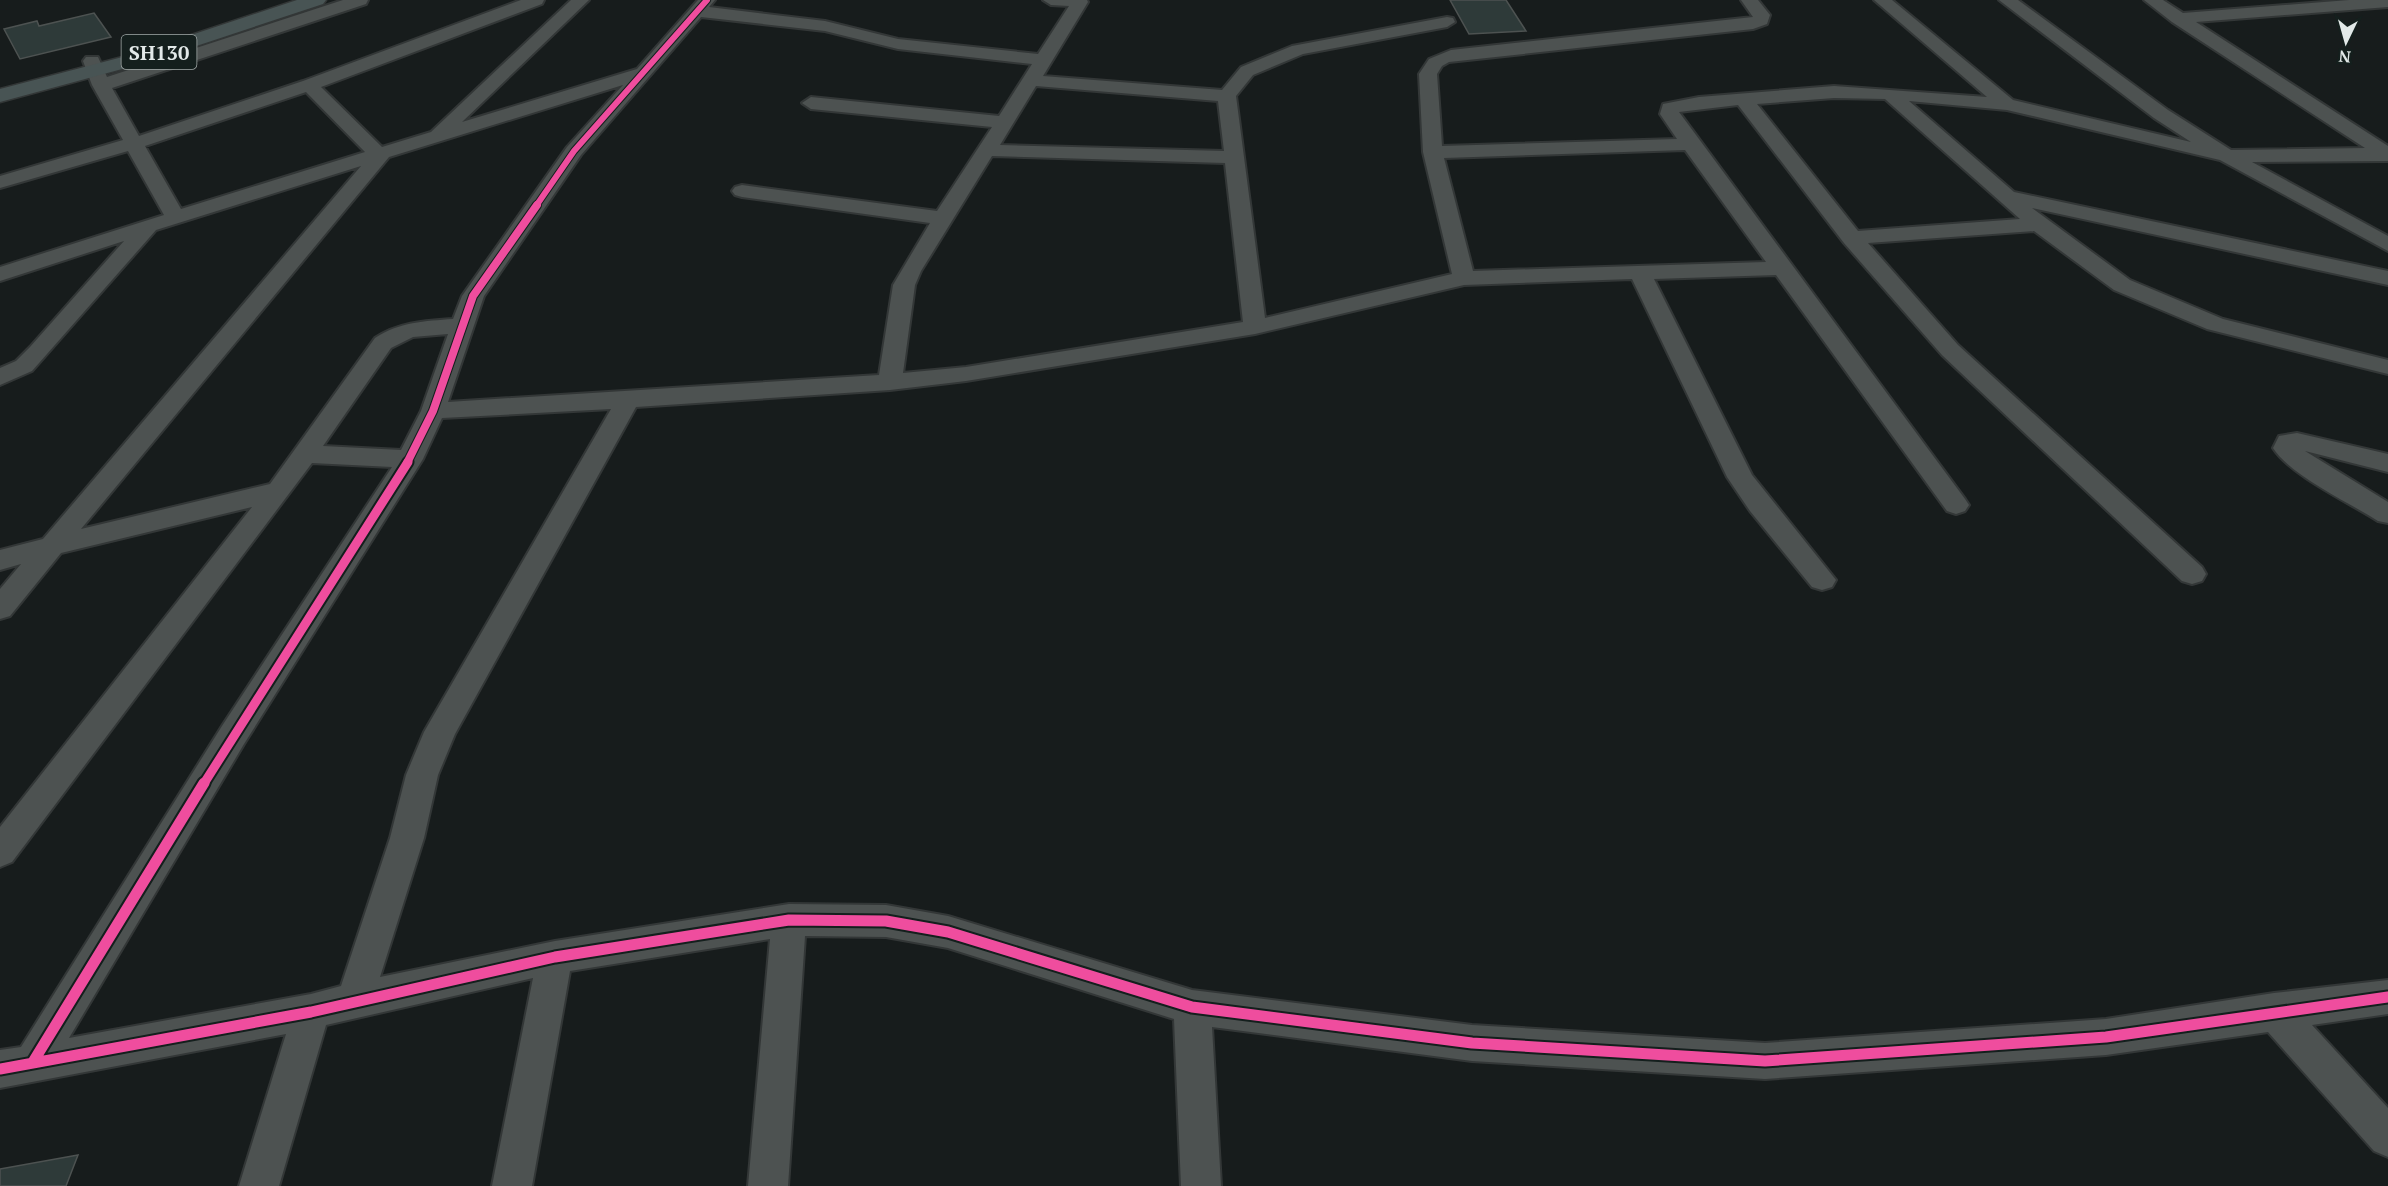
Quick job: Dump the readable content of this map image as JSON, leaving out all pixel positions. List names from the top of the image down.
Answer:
{
  "streets": {
    "main road": ["SH130"]
  },
  "north": "bottom"
}
